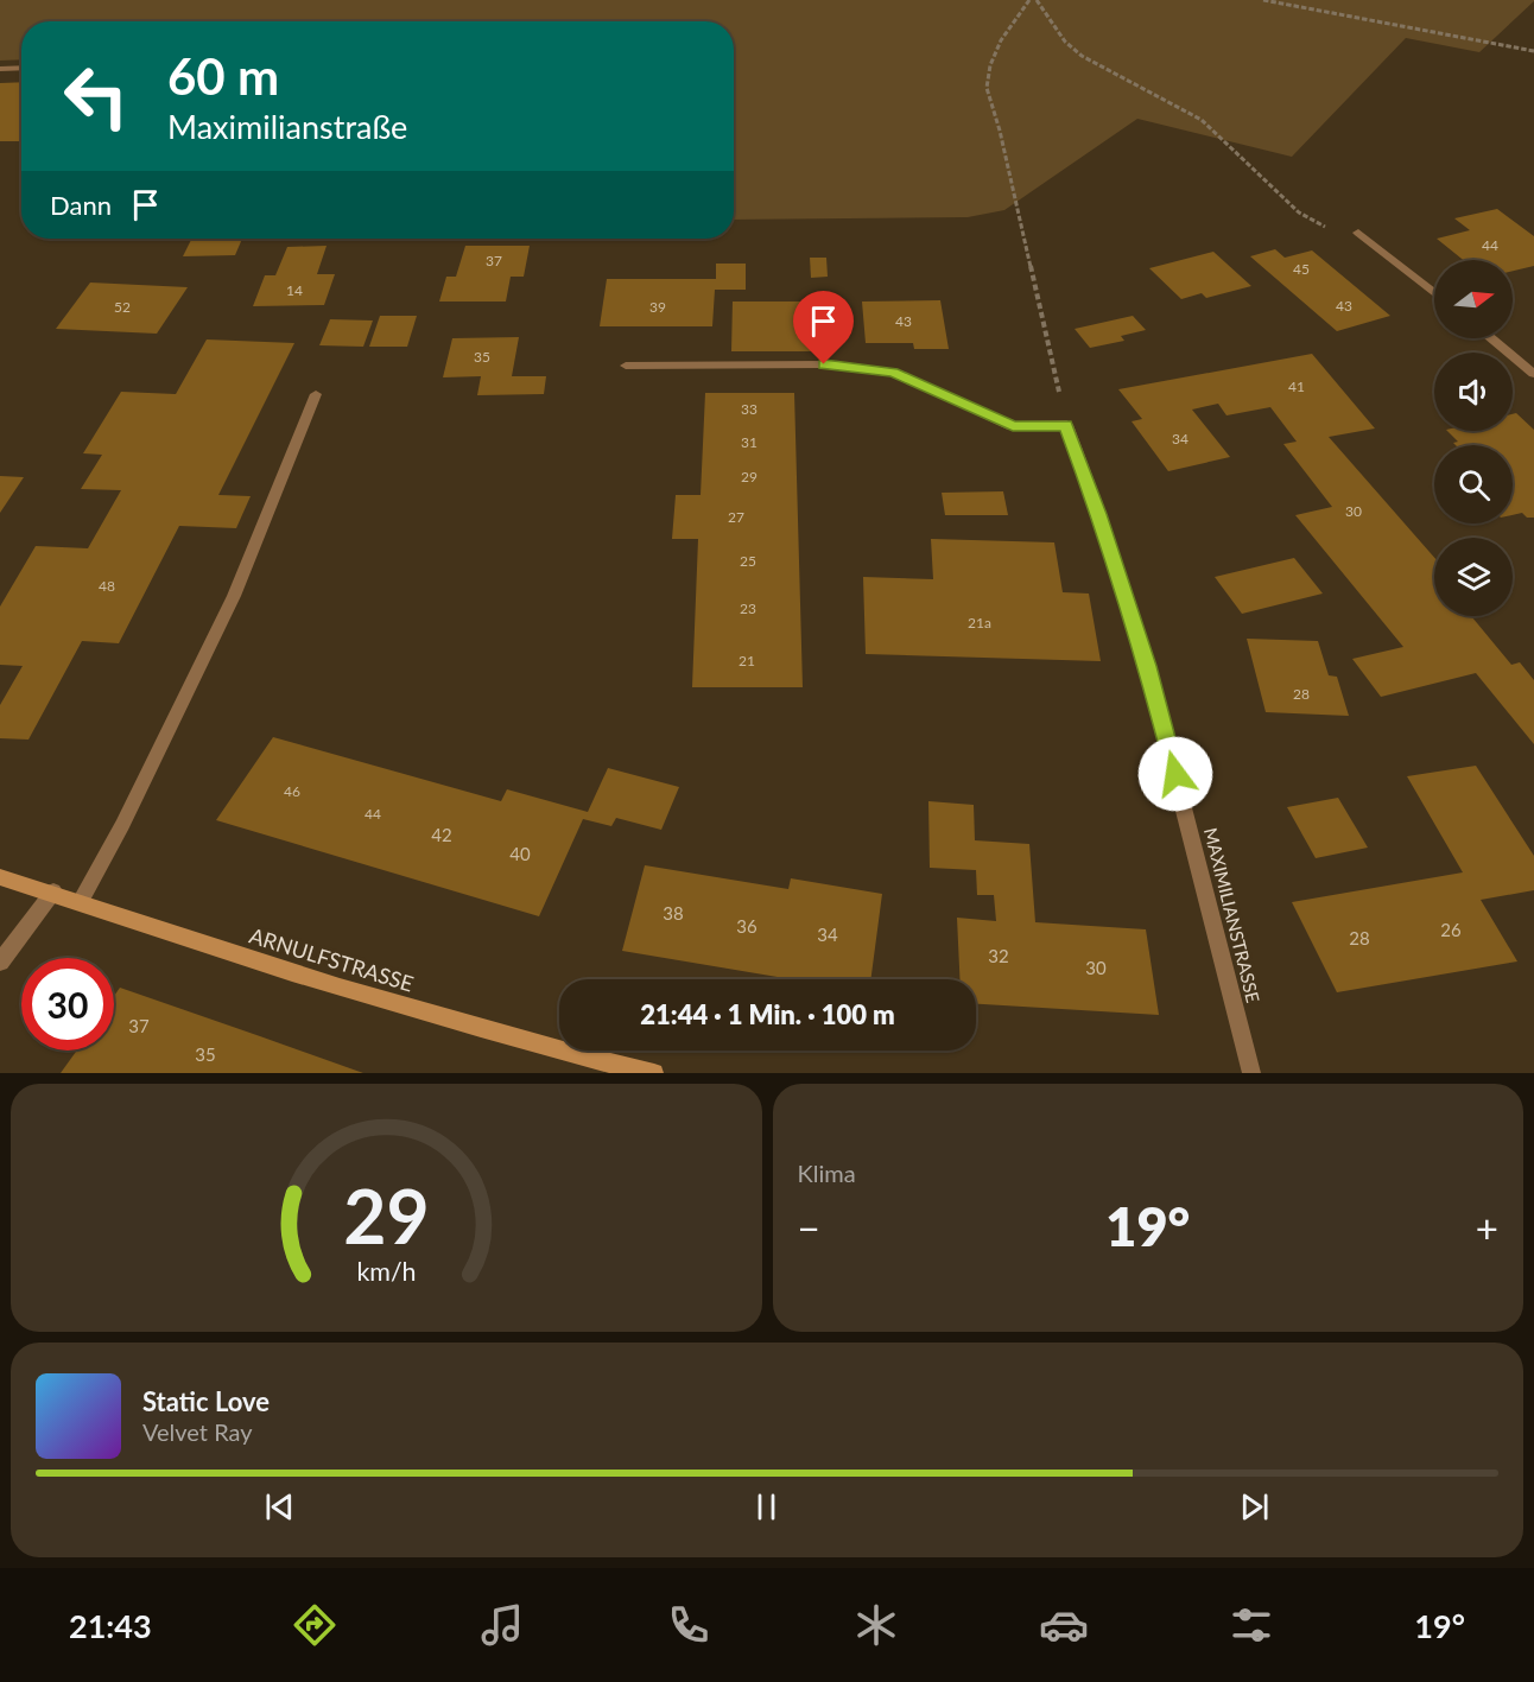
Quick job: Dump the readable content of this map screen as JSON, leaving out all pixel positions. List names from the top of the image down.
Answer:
{
  "streets": {
    "street": ["MAXIMILIANSTRASSE", "ARNULFSTRASSE"]
  },
  "house_numbers": [
    "44",
    "37",
    "45",
    "14",
    "43",
    "52",
    "39",
    "43",
    "35",
    "41",
    "33",
    "34",
    "31",
    "29",
    "30",
    "27",
    "25",
    "48",
    "23",
    "21a",
    "21",
    "28",
    "46",
    "44",
    "42",
    "40",
    "38",
    "36",
    "26",
    "34",
    "28",
    "32",
    "30",
    "37",
    "35"
  ],
  "north": "right",
  "page": {
    "turn": ["60 m", "Maximilianstraße"],
    "then": "Dann",
    "limit": "30",
    "trip": "21:44 · 1 Min. · 100 m",
    "tile": "Klima",
    "heat": ["−", "19°", "+"],
    "song": ["Static Love", "Velvet Ray"],
    "tabs": ["21:43", "19°"],
    "gauge": ["29", "km/h"]
  }
}
